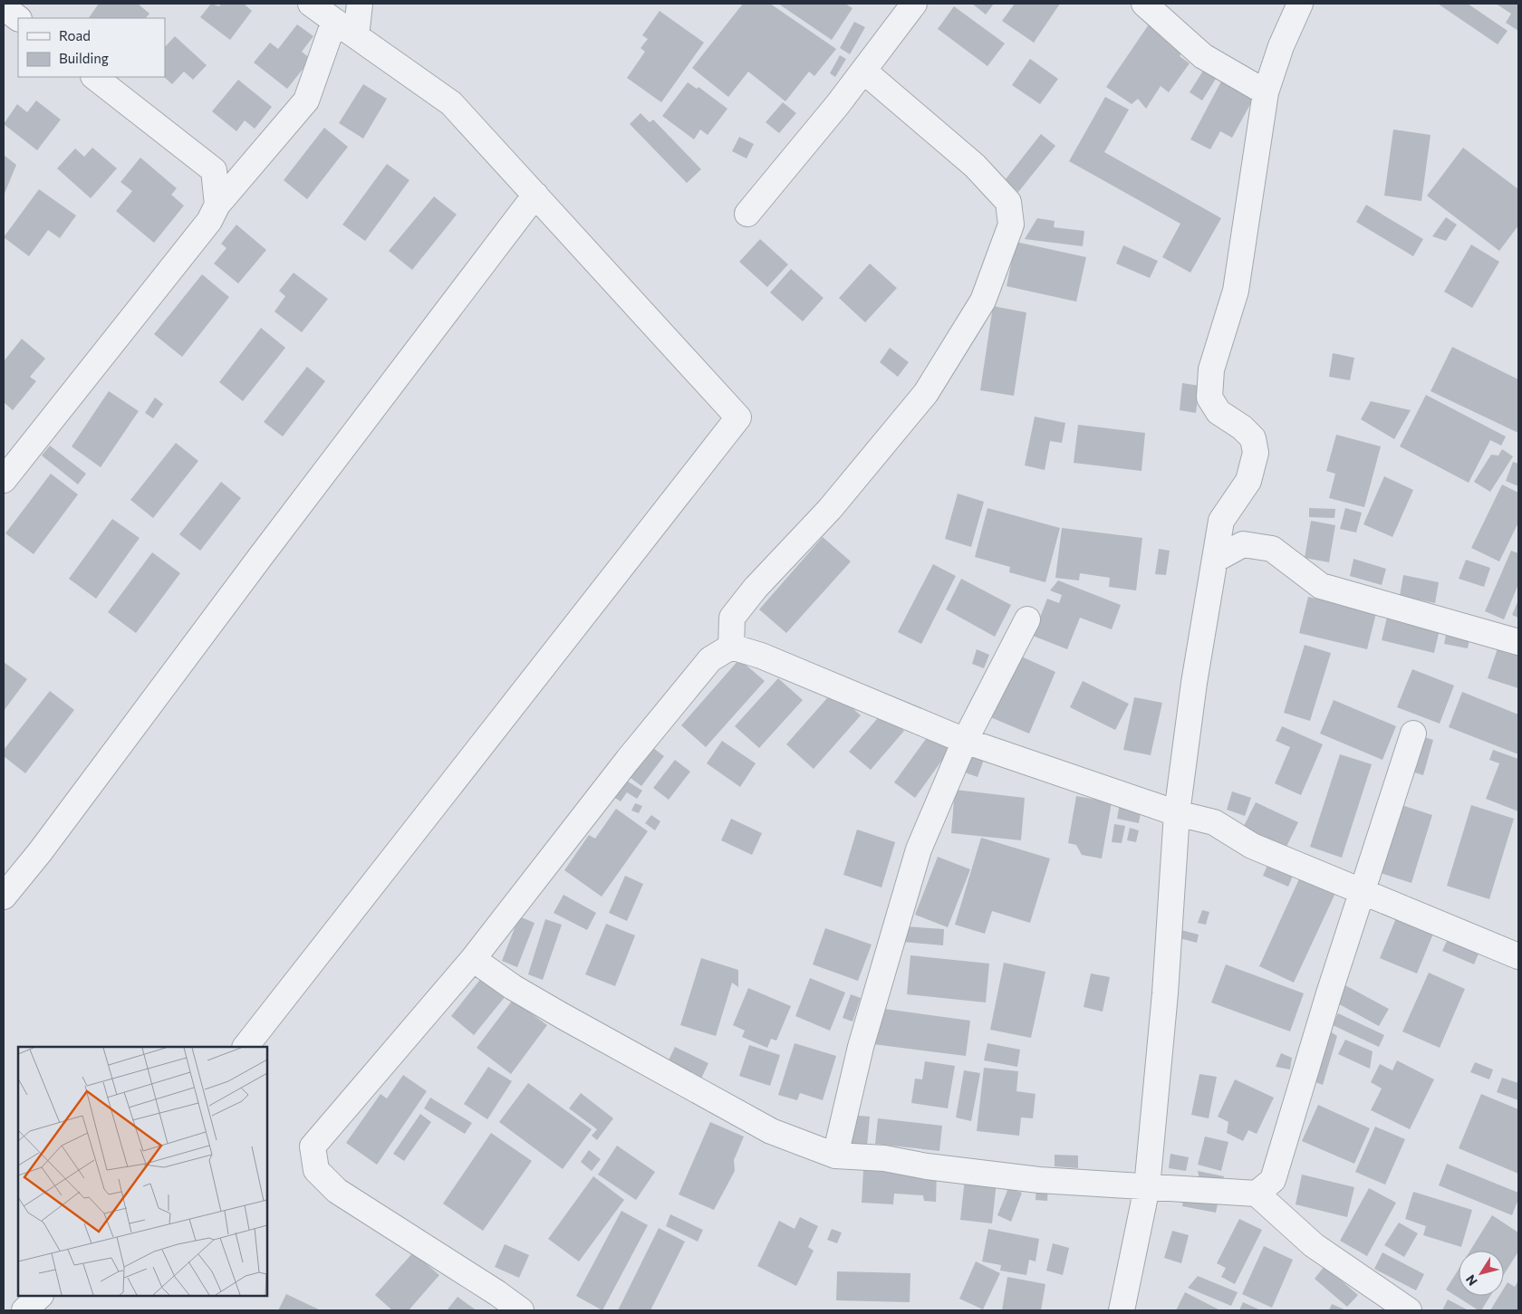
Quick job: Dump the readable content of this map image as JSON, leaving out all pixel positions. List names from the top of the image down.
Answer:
{
  "legend": ["Road", "Building"],
  "north": "bottom left"
}
